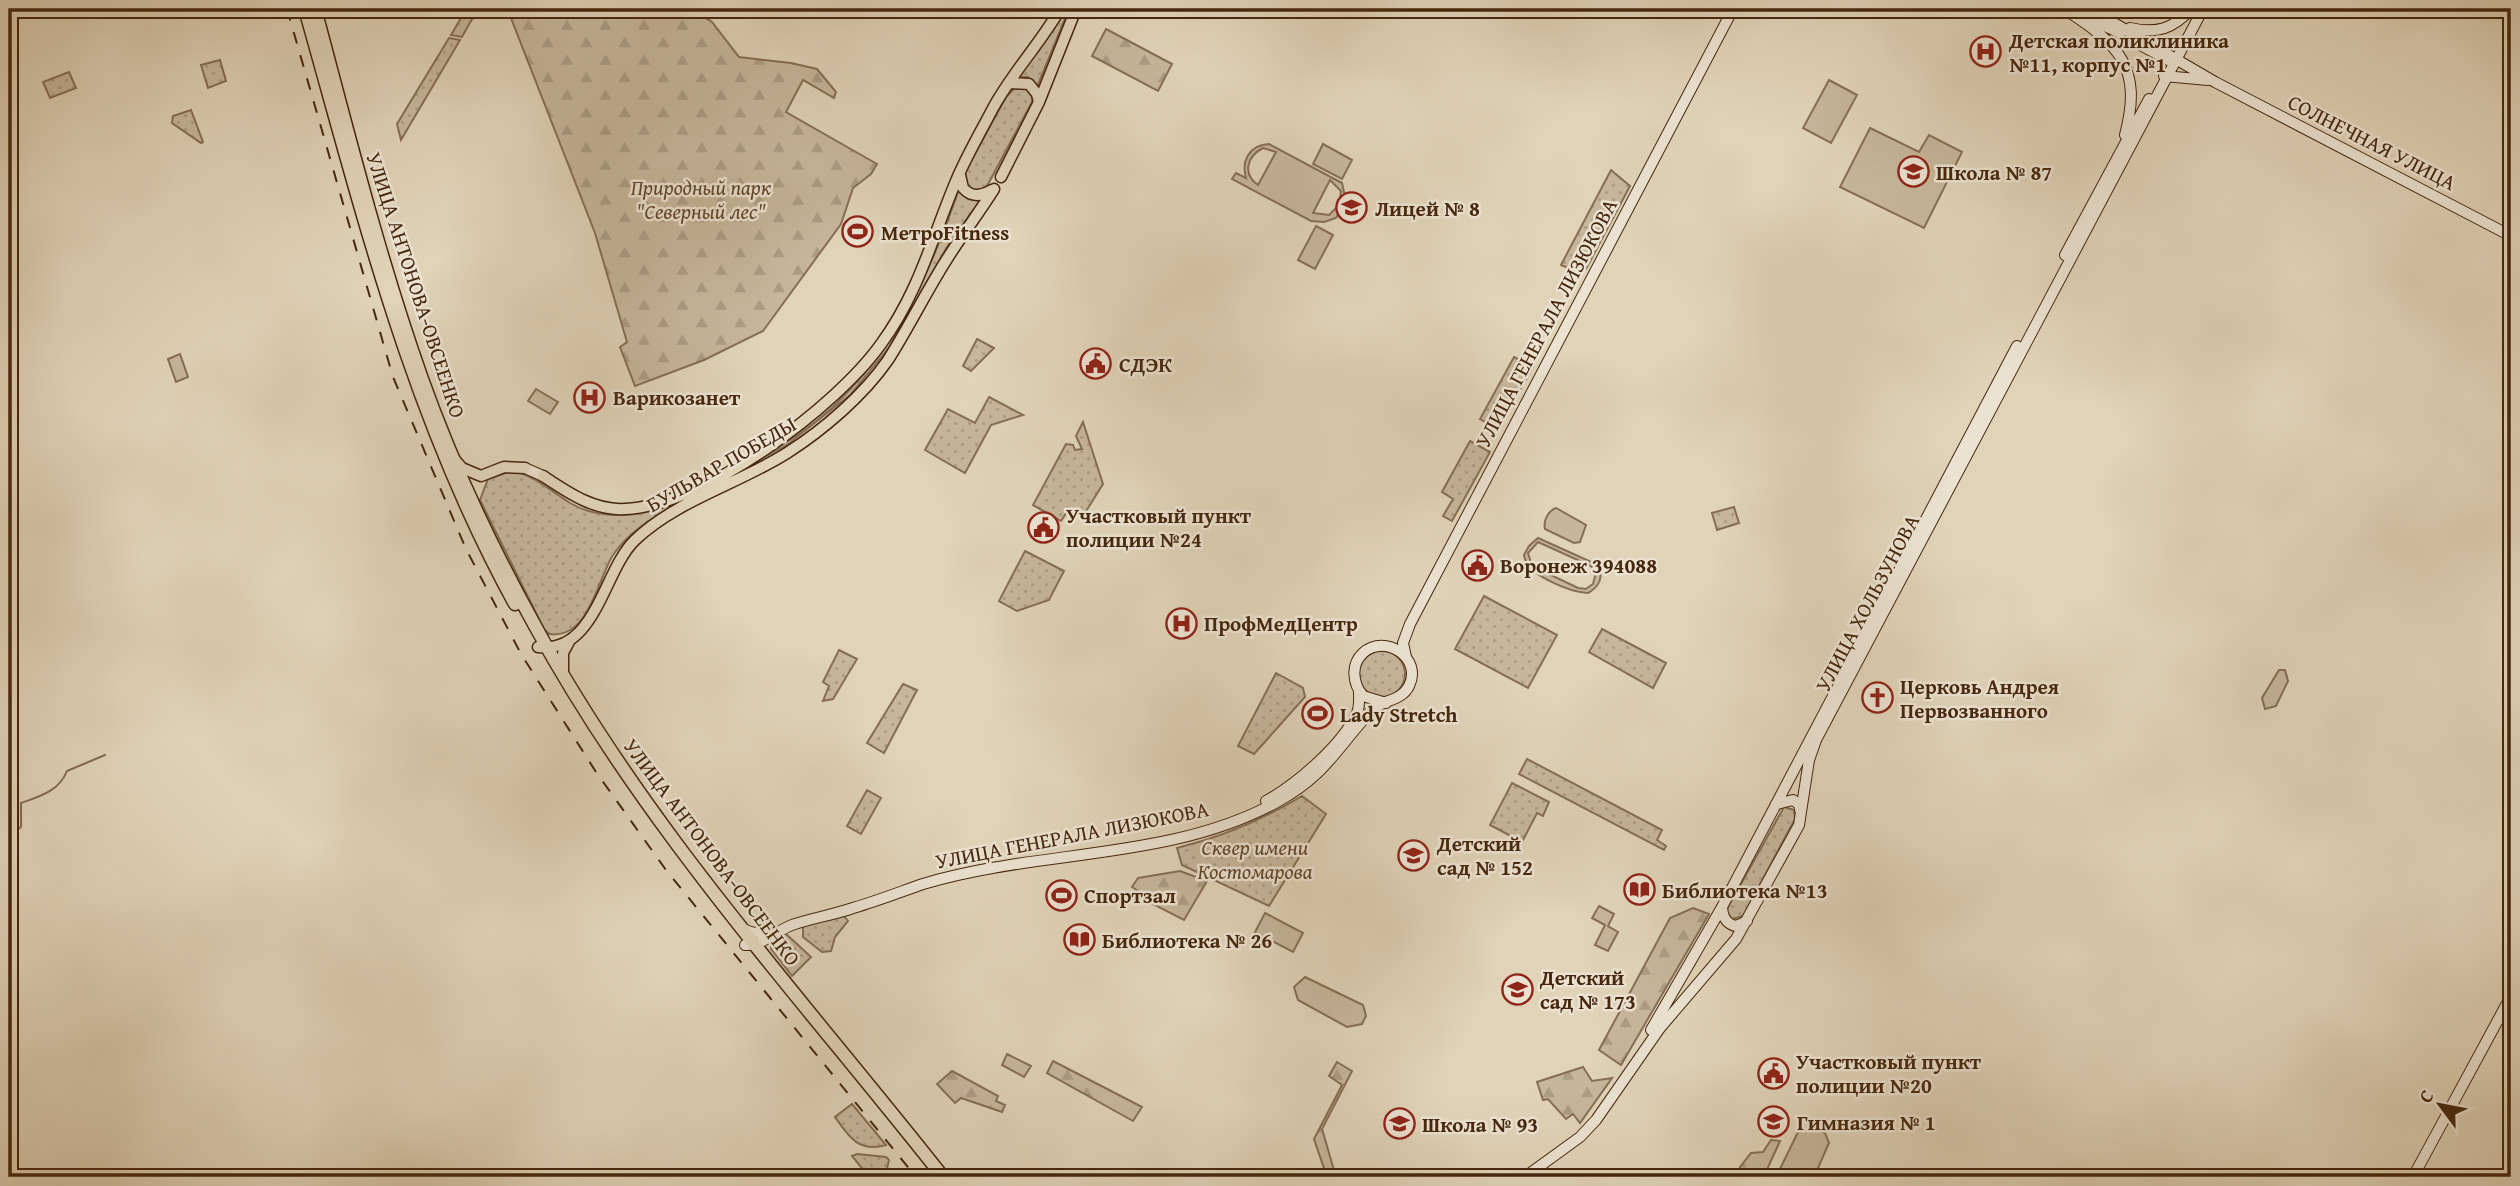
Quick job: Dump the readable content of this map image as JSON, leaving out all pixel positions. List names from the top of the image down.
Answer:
{
  "streets": {
    "highway": ["УЛИЦА АНТОНОВА-ОВСЕЕНКО"],
    "main road": [
      "СОЛНЕЧНАЯ УЛИЦА",
      "УЛИЦА ГЕНЕРАЛА ЛИЗЮКОВА",
      "БУЛЬВАР ПОБЕДЫ",
      "УЛИЦА ХОЛЬЗУНОВА"
    ]
  },
  "crossings": [
    ["СОЛНЕЧНАЯ УЛИЦА", "УЛИЦА ХОЛЬЗУНОВА"],
    ["УЛИЦА АНТОНОВА-ОВСЕЕНКО", "БУЛЬВАР ПОБЕДЫ"]
  ],
  "parks": ["Природный парк \"Северный лес\"", "Сквер имени Костомарова"],
  "places": {
    "hospital": ["Детская поликлиника №11, корпус №1", "Варикозанет", "ПрофМедЦентр"],
    "school or university": [
      "Школа № 87",
      "Лицей № 8",
      "Детский сад № 152",
      "Детский сад № 173",
      "Гимназия № 1",
      "Школа № 93"
    ],
    "sports": ["МетроFitness", "Lady Stretch", "Спортзал"],
    "public building": [
      "СДЭК",
      "Участковый пункт полиции №24",
      "Воронеж 394088",
      "Участковый пункт полиции №20"
    ],
    "church": ["Церковь Андрея Первозванного"],
    "library": ["Библиотека №13", "Библиотека № 26"]
  },
  "north": "top left"
}
